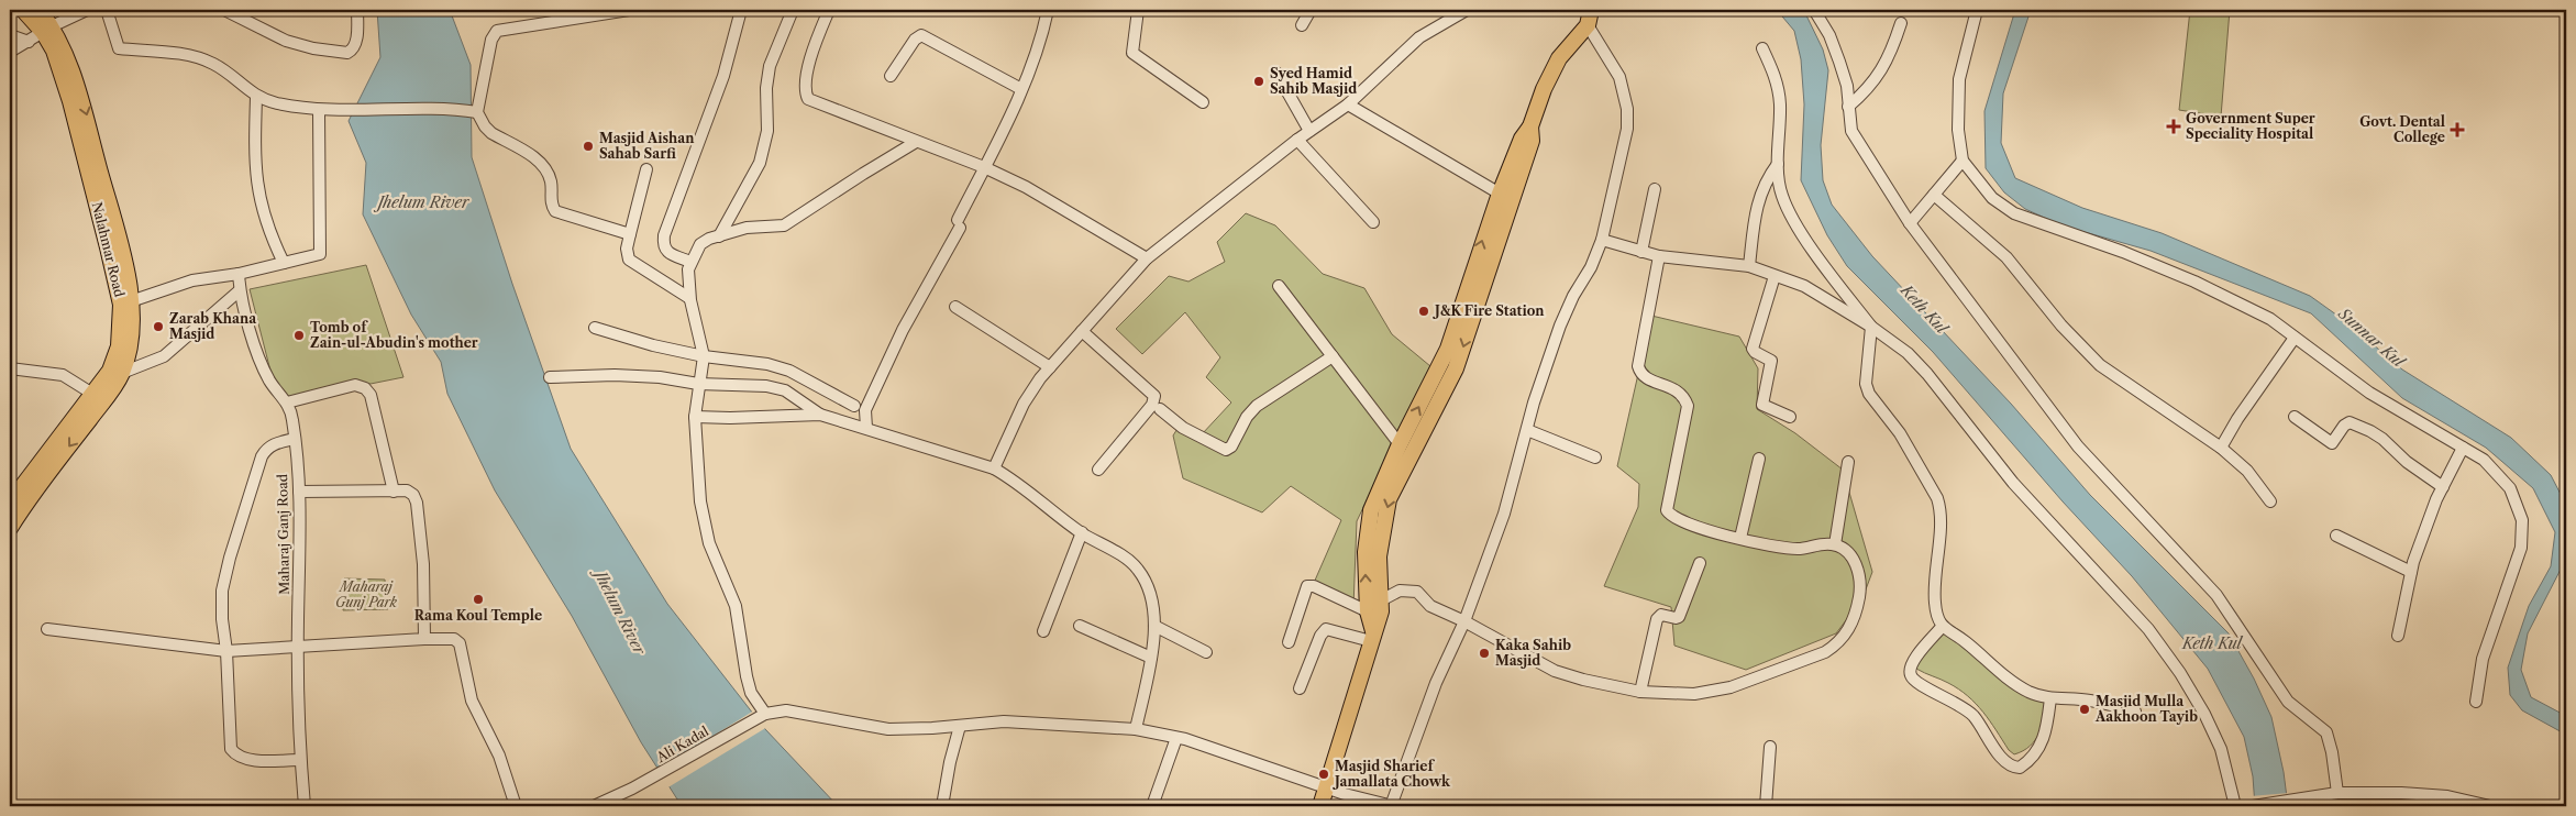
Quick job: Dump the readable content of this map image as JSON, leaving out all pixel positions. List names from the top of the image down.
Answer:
{
  "streets": {
    "main road": ["Nalahmar Road"],
    "street": ["Maharaj Ganj Road", "Ali Kadal"]
  },
  "water": ["Jhelum River", "Keth Kul", "Sunnar Kul"],
  "parks": ["Maharaj Gunj Park"],
  "places": {
    "other": [
      "Syed Hamid Sahib Masjid",
      "Masjid Aishan Sahab Sarfi",
      "J&K Fire Station",
      "Zarab Khana Masjid",
      "Tomb of Zain-ul-Abudin's mother",
      "Rama Koul Temple",
      "Kaka Sahib Masjid",
      "Masjid Mulla Aakhoon Tayib",
      "Masjid Sharief Jamallata Chowk"
    ],
    "health": ["Government Super Speciality Hospital", "Govt. Dental College"]
  }
}
